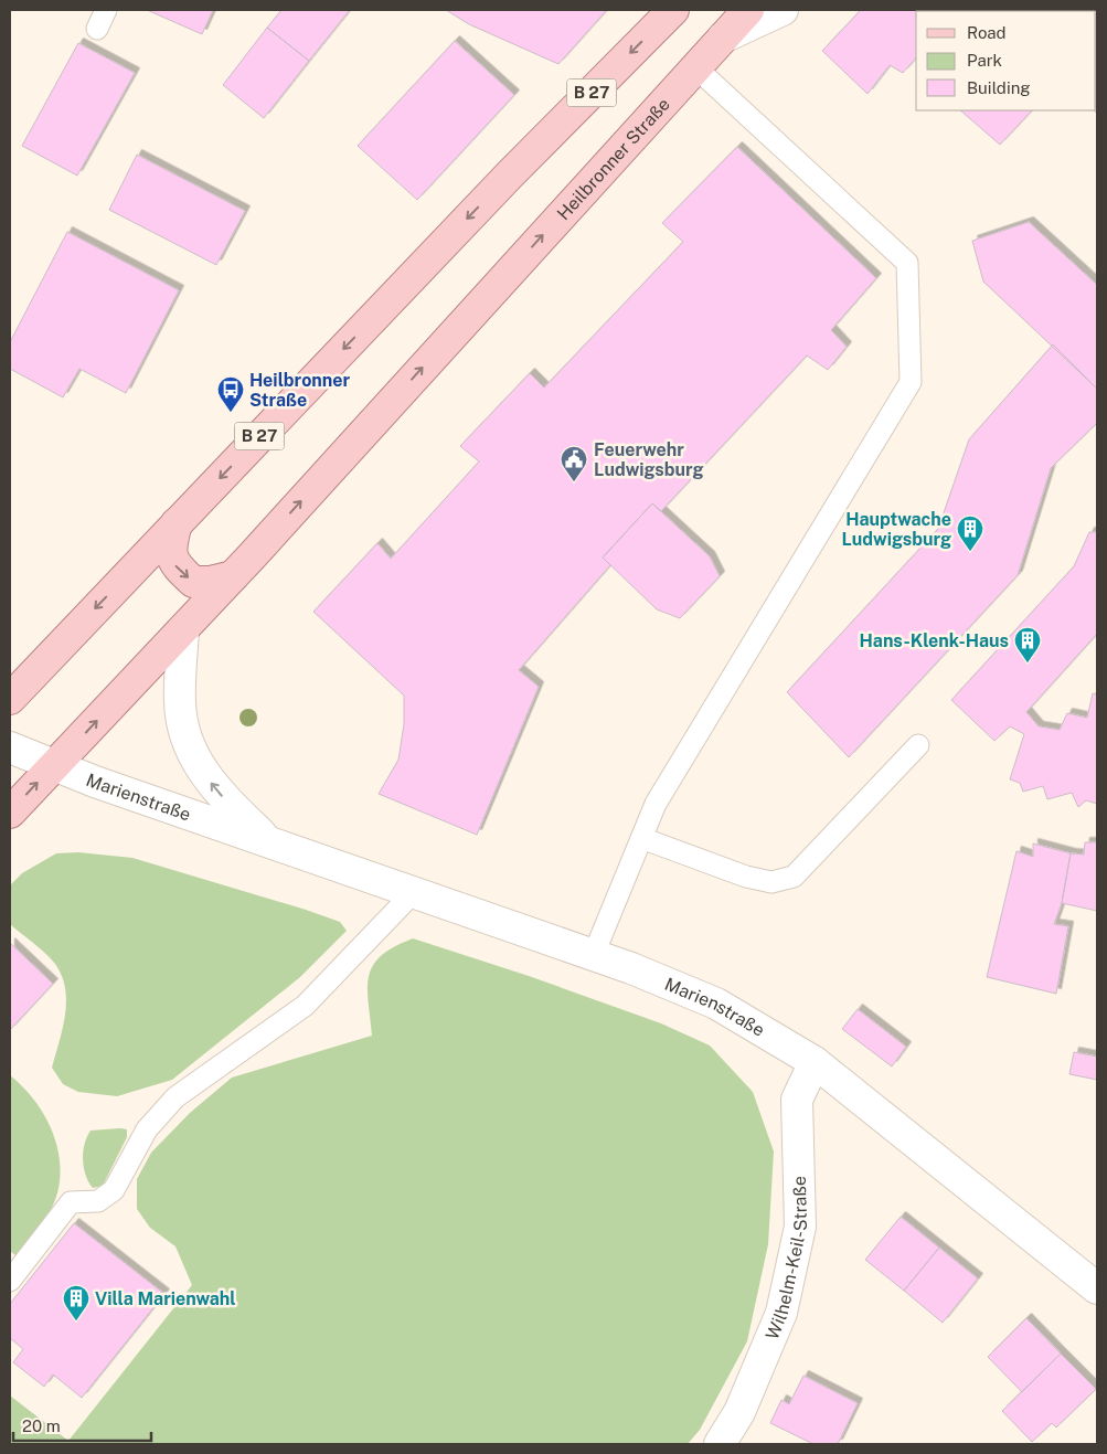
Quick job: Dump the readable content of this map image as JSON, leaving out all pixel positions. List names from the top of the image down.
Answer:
{
  "streets": {
    "main road": ["B 27", "Heilbronner Straße"],
    "street": ["Marienstraße", "Wilhelm-Keil-Straße"]
  },
  "crossings": [
    ["Heilbronner Straße", "Marienstraße"],
    ["Marienstraße", "Wilhelm-Keil-Straße"]
  ],
  "places": {
    "bus stop": ["Heilbronner Straße"],
    "public building": ["Feuerwehr Ludwigsburg"],
    "building": ["Hauptwache Ludwigsburg", "Hans-Klenk-Haus", "Villa Marienwahl"]
  },
  "legend": ["Road", "Park", "Building"],
  "scale_bar": "20 m"
}
